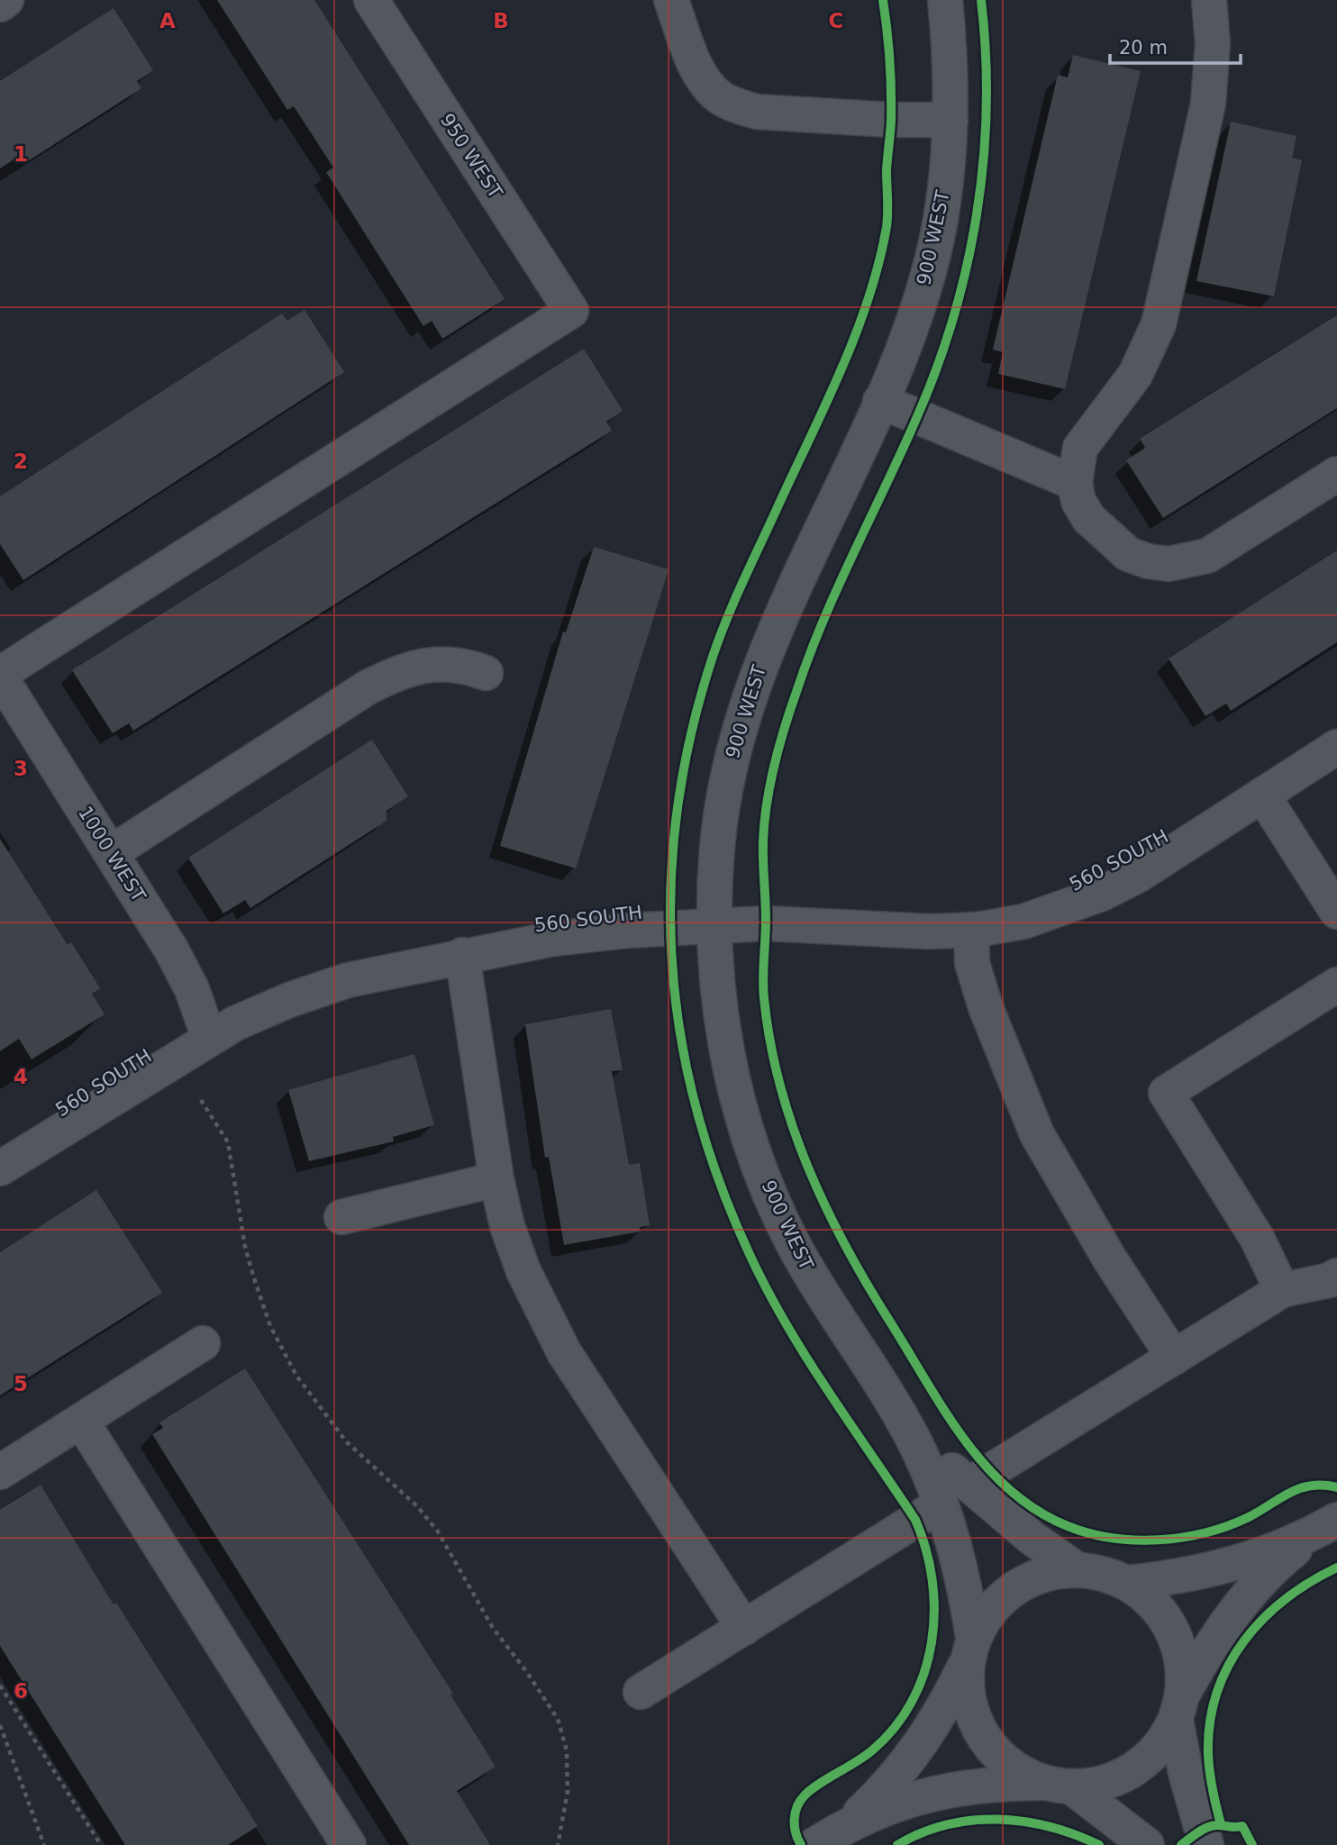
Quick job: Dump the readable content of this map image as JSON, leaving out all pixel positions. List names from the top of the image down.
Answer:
{
  "streets": {
    "street": [
      "950 WEST",
      "900 WEST",
      "1000 WEST",
      "560 SOUTH"
    ]
  },
  "crossings": [
    ["950 WEST", "1000 WEST"],
    ["900 WEST", "560 SOUTH"],
    ["1000 WEST", "560 SOUTH"]
  ],
  "scale_bar": "20 m",
  "grid": {
    "columns": ["A", "B", "C"],
    "rows": [
      "1",
      "2",
      "3",
      "4",
      "5",
      "6"
    ]
  }
}
